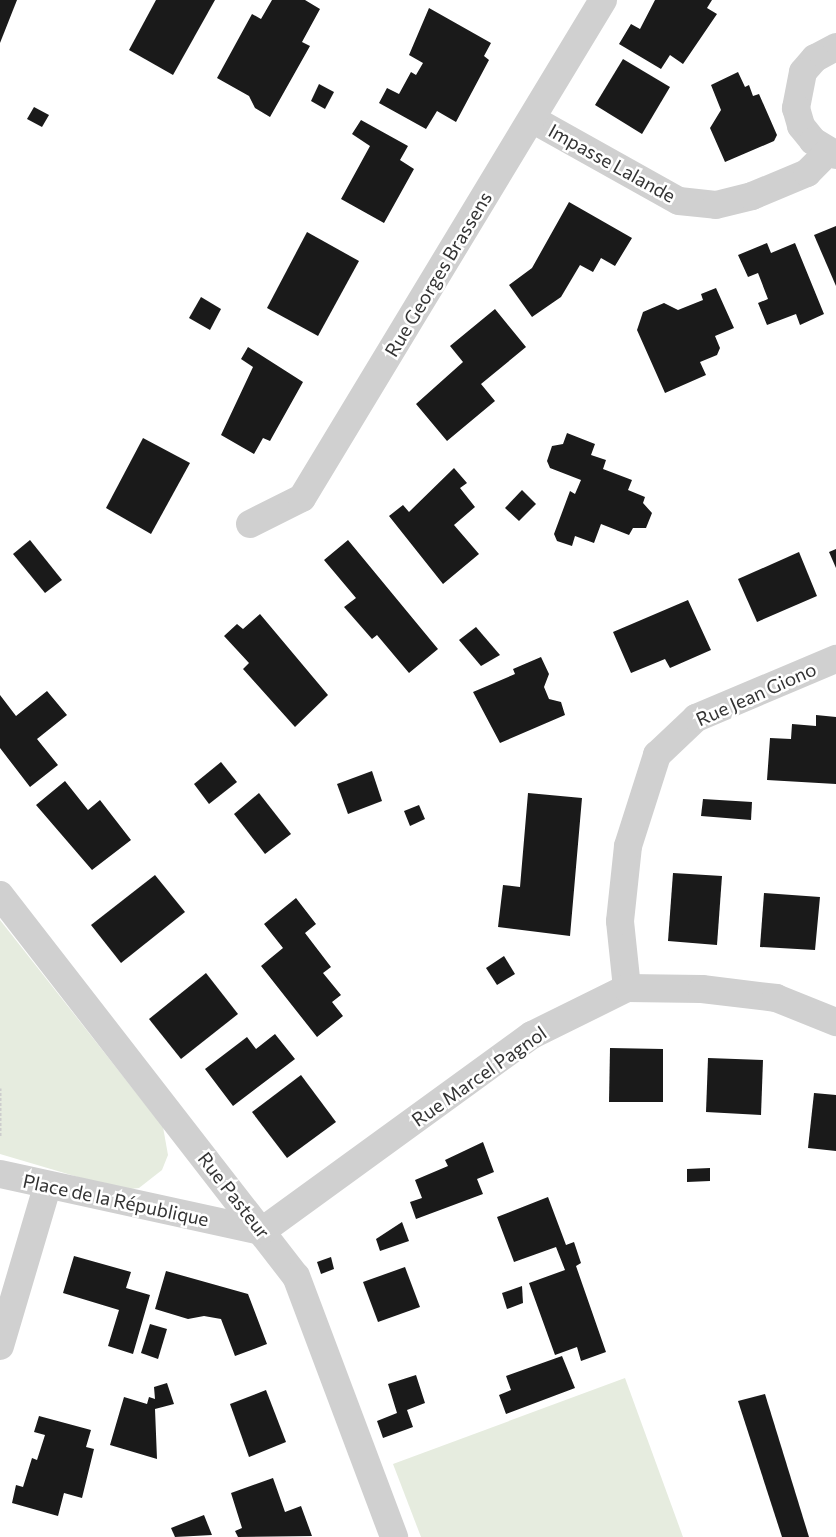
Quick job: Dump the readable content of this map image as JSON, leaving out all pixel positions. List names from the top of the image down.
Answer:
{
  "streets": {
    "street": [
      "Impasse Lalande",
      "Rue Georges Brassens",
      "Rue Jean Giono",
      "Rue Marcel Pagnol",
      "Rue Pasteur",
      "Place de la République"
    ]
  },
  "crossings": [
    ["Impasse Lalande", "Rue Georges Brassens"],
    ["Rue Jean Giono", "Rue Marcel Pagnol"],
    ["Rue Marcel Pagnol", "Rue Pasteur"],
    ["Rue Marcel Pagnol", "Place de la République"],
    ["Rue Pasteur", "Place de la République"]
  ]
}
